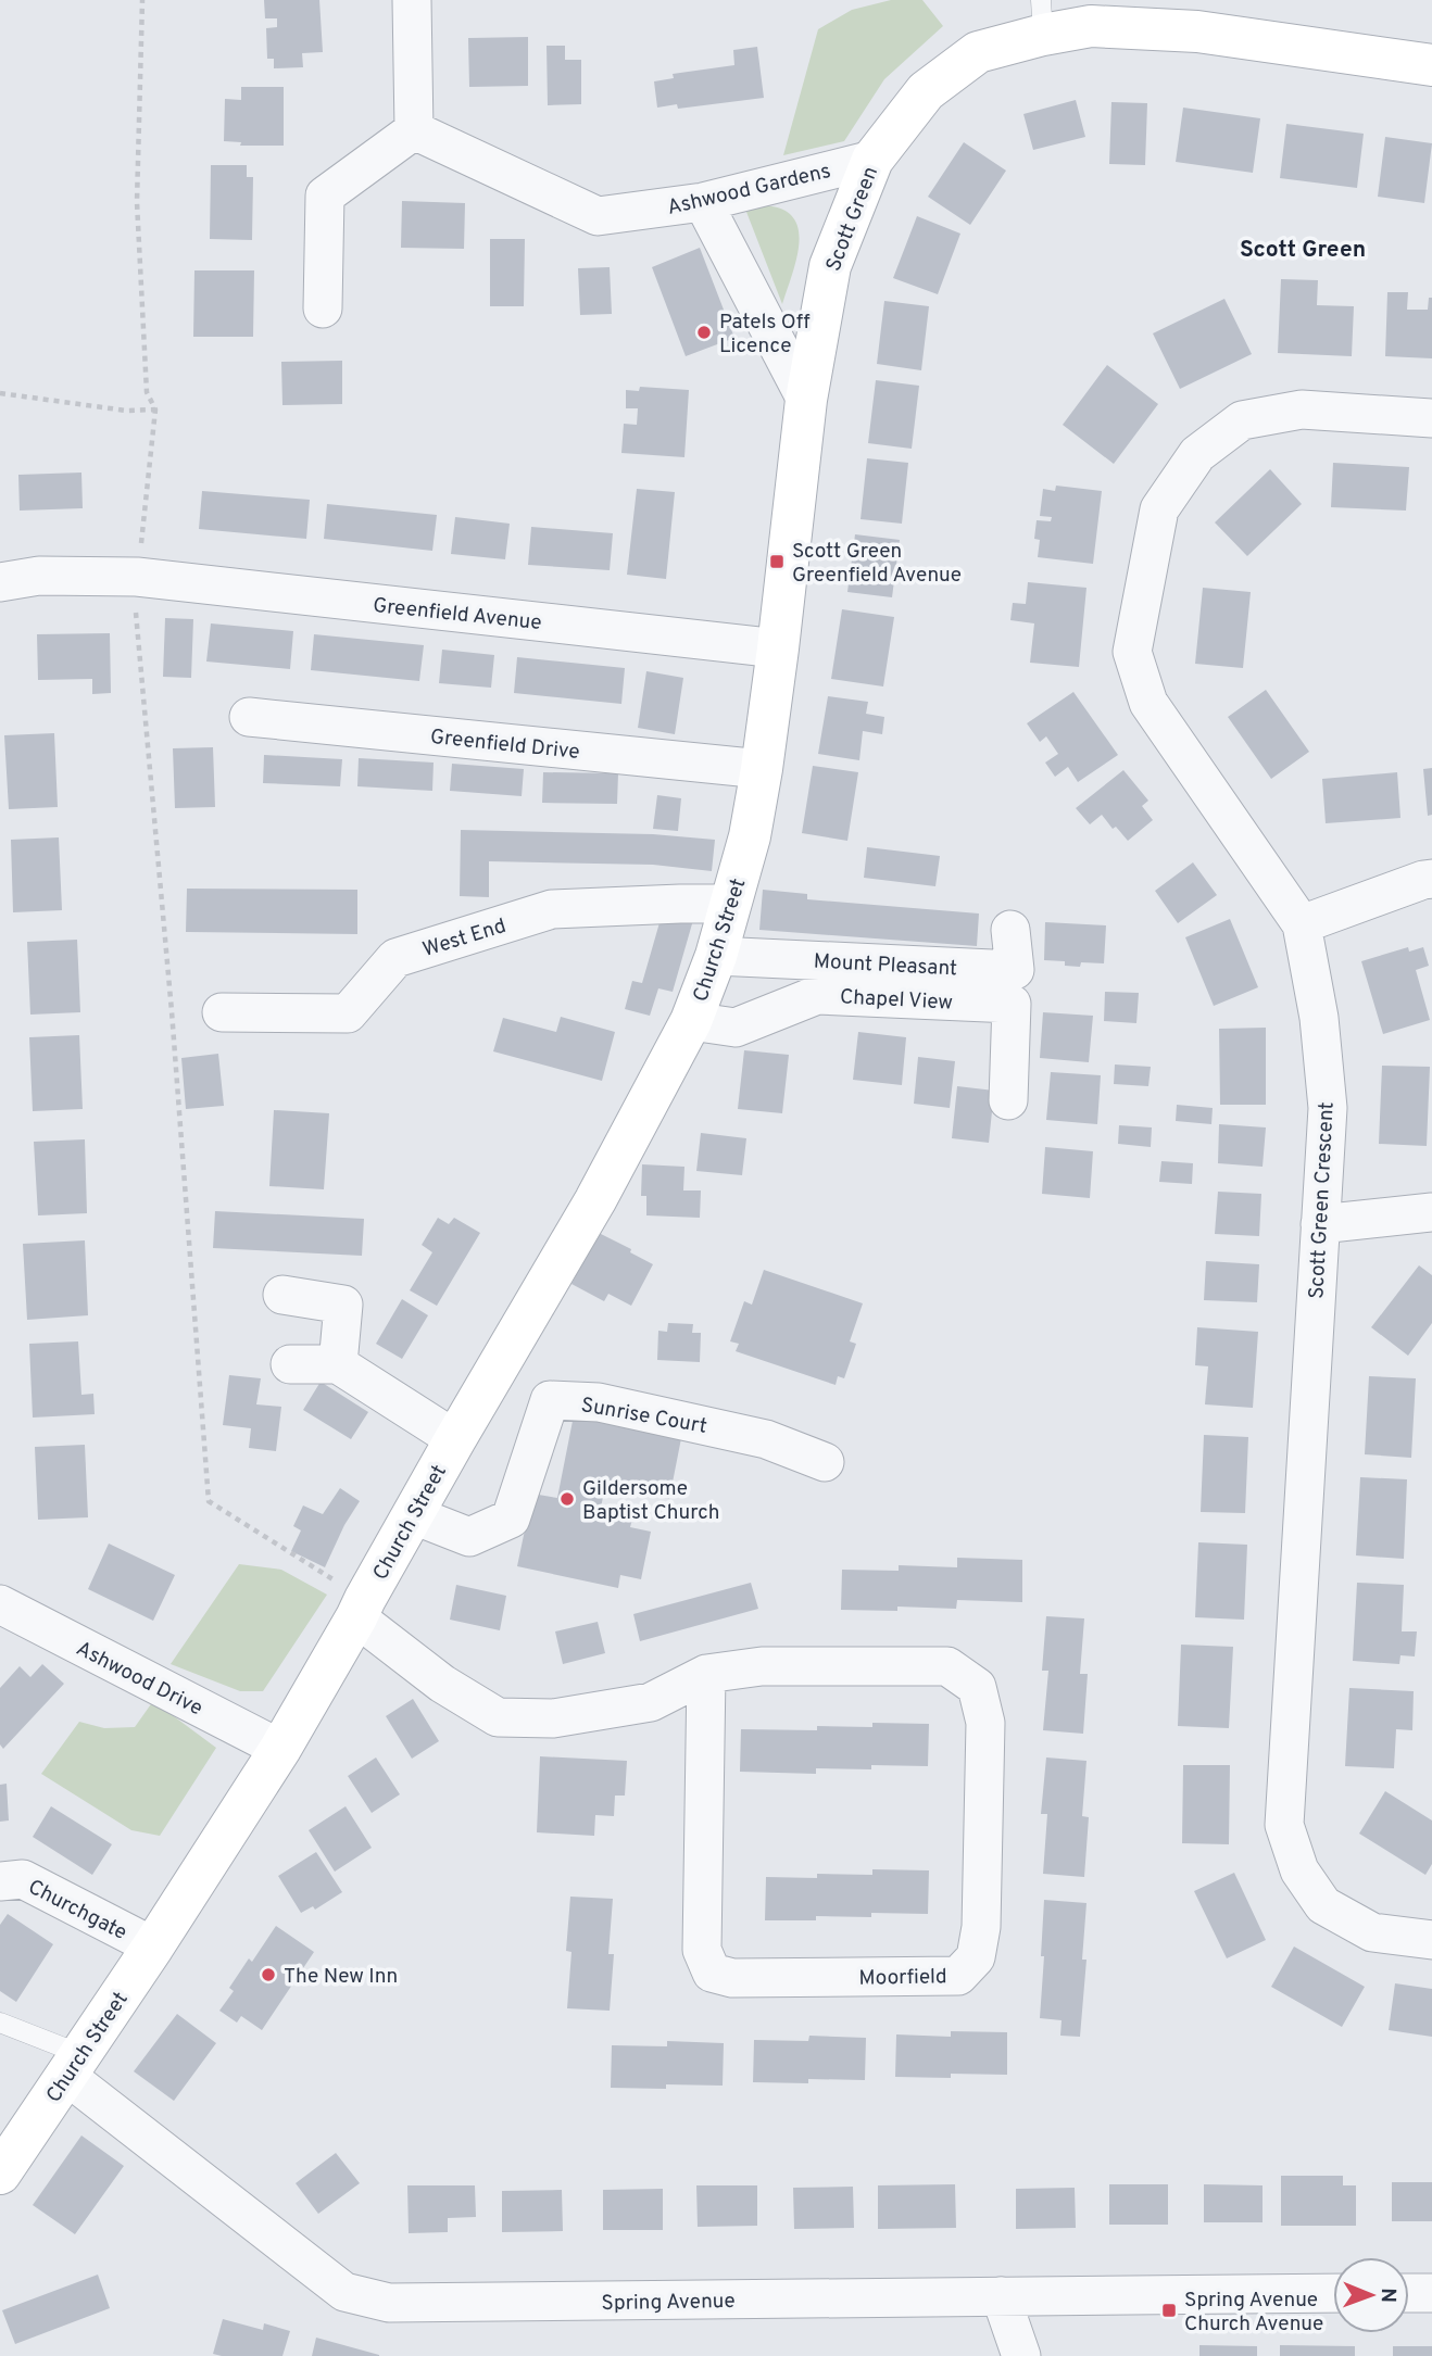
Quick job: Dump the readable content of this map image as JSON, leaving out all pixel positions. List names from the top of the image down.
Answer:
{
  "streets": {
    "main road": ["Scott Green", "Church Street"],
    "street": [
      "Ashwood Gardens",
      "Greenfield Avenue",
      "Greenfield Drive",
      "West End",
      "Mount Pleasant",
      "Chapel View",
      "Scott Green Crescent",
      "Sunrise Court",
      "Ashwood Drive",
      "Churchgate",
      "Moorfield",
      "Spring Avenue"
    ]
  },
  "crossings": [
    ["Ashwood Gardens", "Scott Green"],
    ["Scott Green", "Greenfield Avenue"],
    ["Scott Green", "Greenfield Drive"],
    ["Scott Green", "Church Street"],
    ["West End", "Church Street"],
    ["Church Street", "Mount Pleasant"],
    ["Church Street", "Chapel View"],
    ["Church Street", "Sunrise Court"],
    ["Church Street", "Ashwood Drive"],
    ["Church Street", "Churchgate"],
    ["Church Street", "Moorfield"],
    ["Church Street", "Spring Avenue"]
  ],
  "districts": ["Scott Green"],
  "places": {
    "other": ["Patels Off Licence", "Gildersome Baptist Church", "The New Inn"],
    "transit": ["Scott Green Greenfield Avenue", "Spring Avenue Church Avenue"]
  },
  "north": "right"
}
